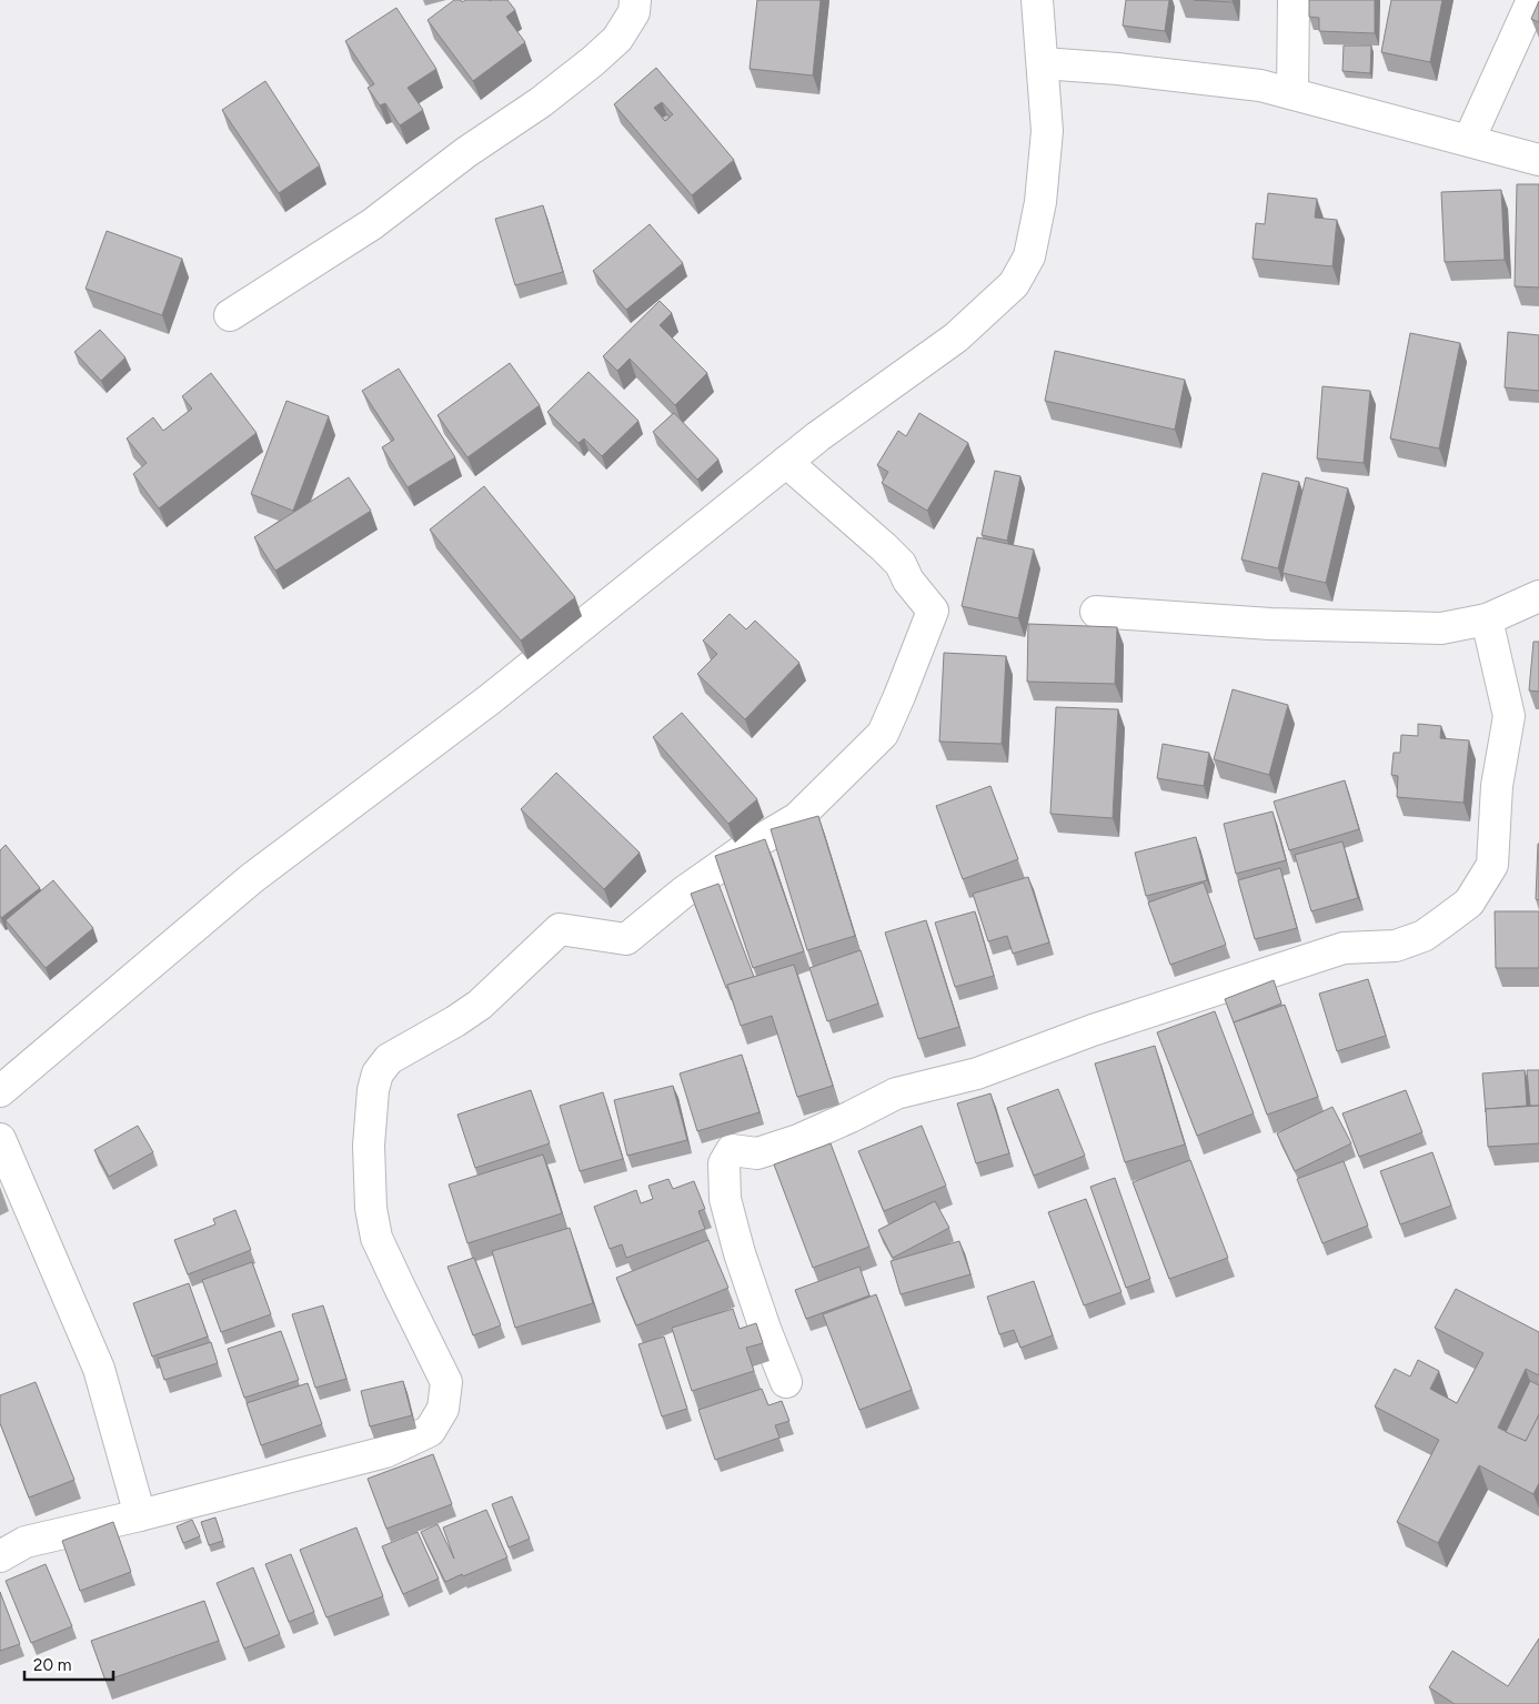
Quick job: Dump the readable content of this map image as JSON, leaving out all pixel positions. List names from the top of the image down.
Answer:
{
  "scale_bar": "20 m"
}
